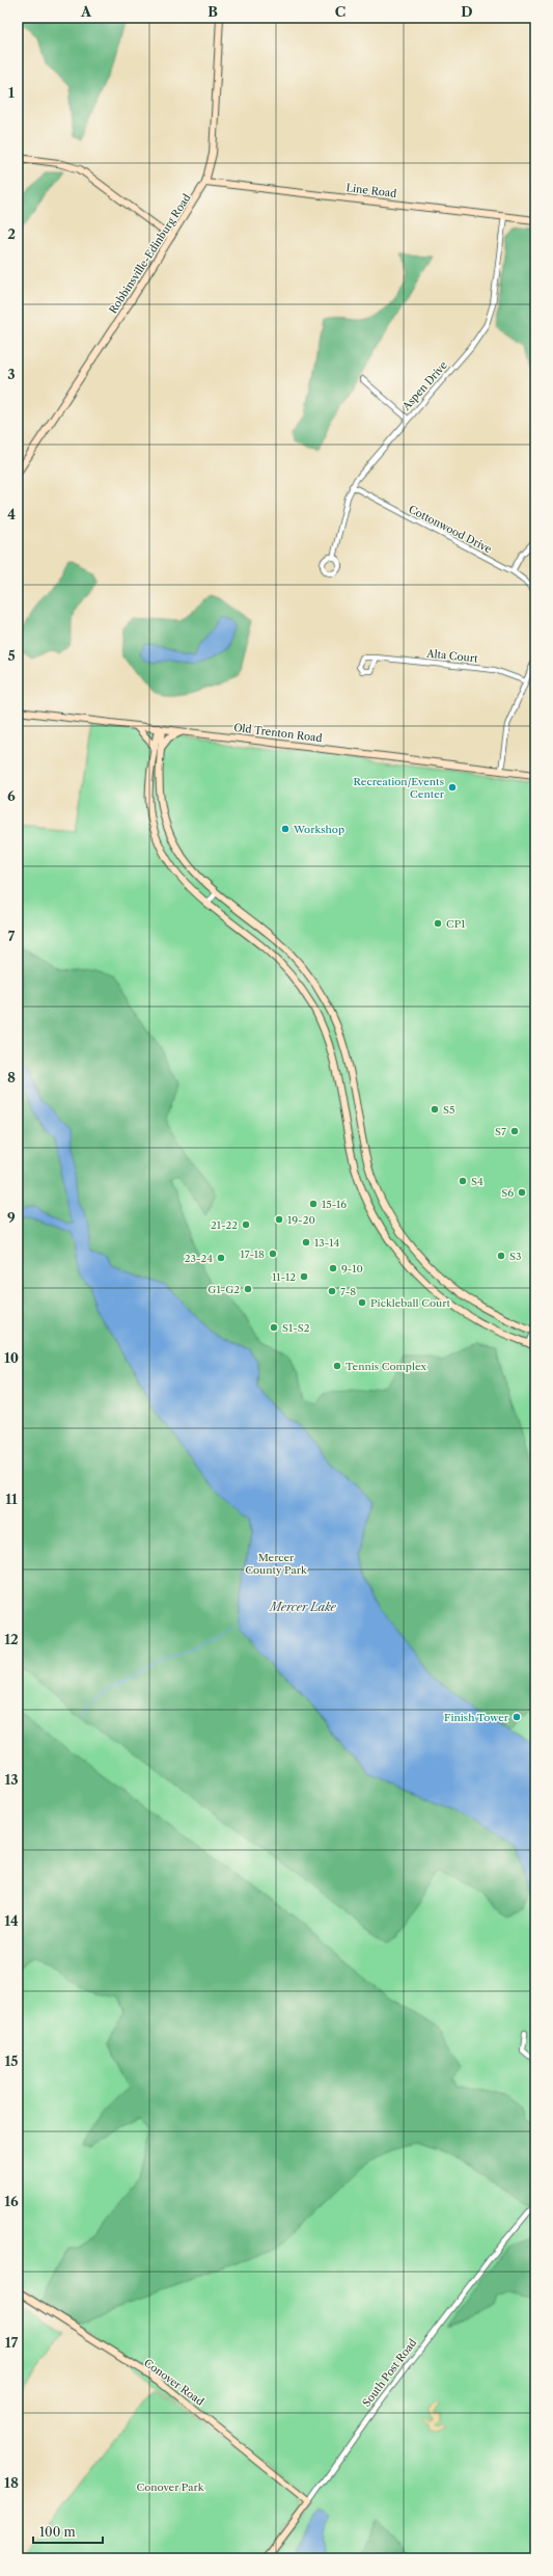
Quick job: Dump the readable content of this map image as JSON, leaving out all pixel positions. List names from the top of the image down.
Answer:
{
  "streets": {
    "street": [
      "Line Road",
      "Robbinsville-Edinburg Road",
      "Aspen Drive",
      "Cottonwood Drive",
      "Alta Court",
      "Old Trenton Road",
      "South Post Road",
      "Conover Road"
    ]
  },
  "crossings": [
    ["Line Road", "Robbinsville-Edinburg Road"],
    ["Line Road", "Aspen Drive"],
    ["Aspen Drive", "Cottonwood Drive"],
    ["South Post Road", "Conover Road"]
  ],
  "water": ["Mercer Lake"],
  "parks": ["Mercer County Park", "Conover Park"],
  "places": [
    "Recreation/Events Center",
    "Workshop",
    "CP1",
    "S5",
    "S7",
    "S4",
    "S6",
    "15-16",
    "19-20",
    "21-22",
    "13-14",
    "17-18",
    "S3",
    "23-24",
    "9-10",
    "11-12",
    "G1-G2",
    "7-8",
    "Pickleball Court",
    "S1-S2",
    "Tennis Complex",
    "Finish Tower"
  ],
  "scale_bar": "100 m",
  "grid": {
    "columns": [
      "A",
      "B",
      "C",
      "D"
    ],
    "rows": [
      "1",
      "2",
      "3",
      "4",
      "5",
      "6",
      "7",
      "8",
      "9",
      "10",
      "11",
      "12",
      "13",
      "14",
      "15",
      "16",
      "17",
      "18"
    ]
  }
}
